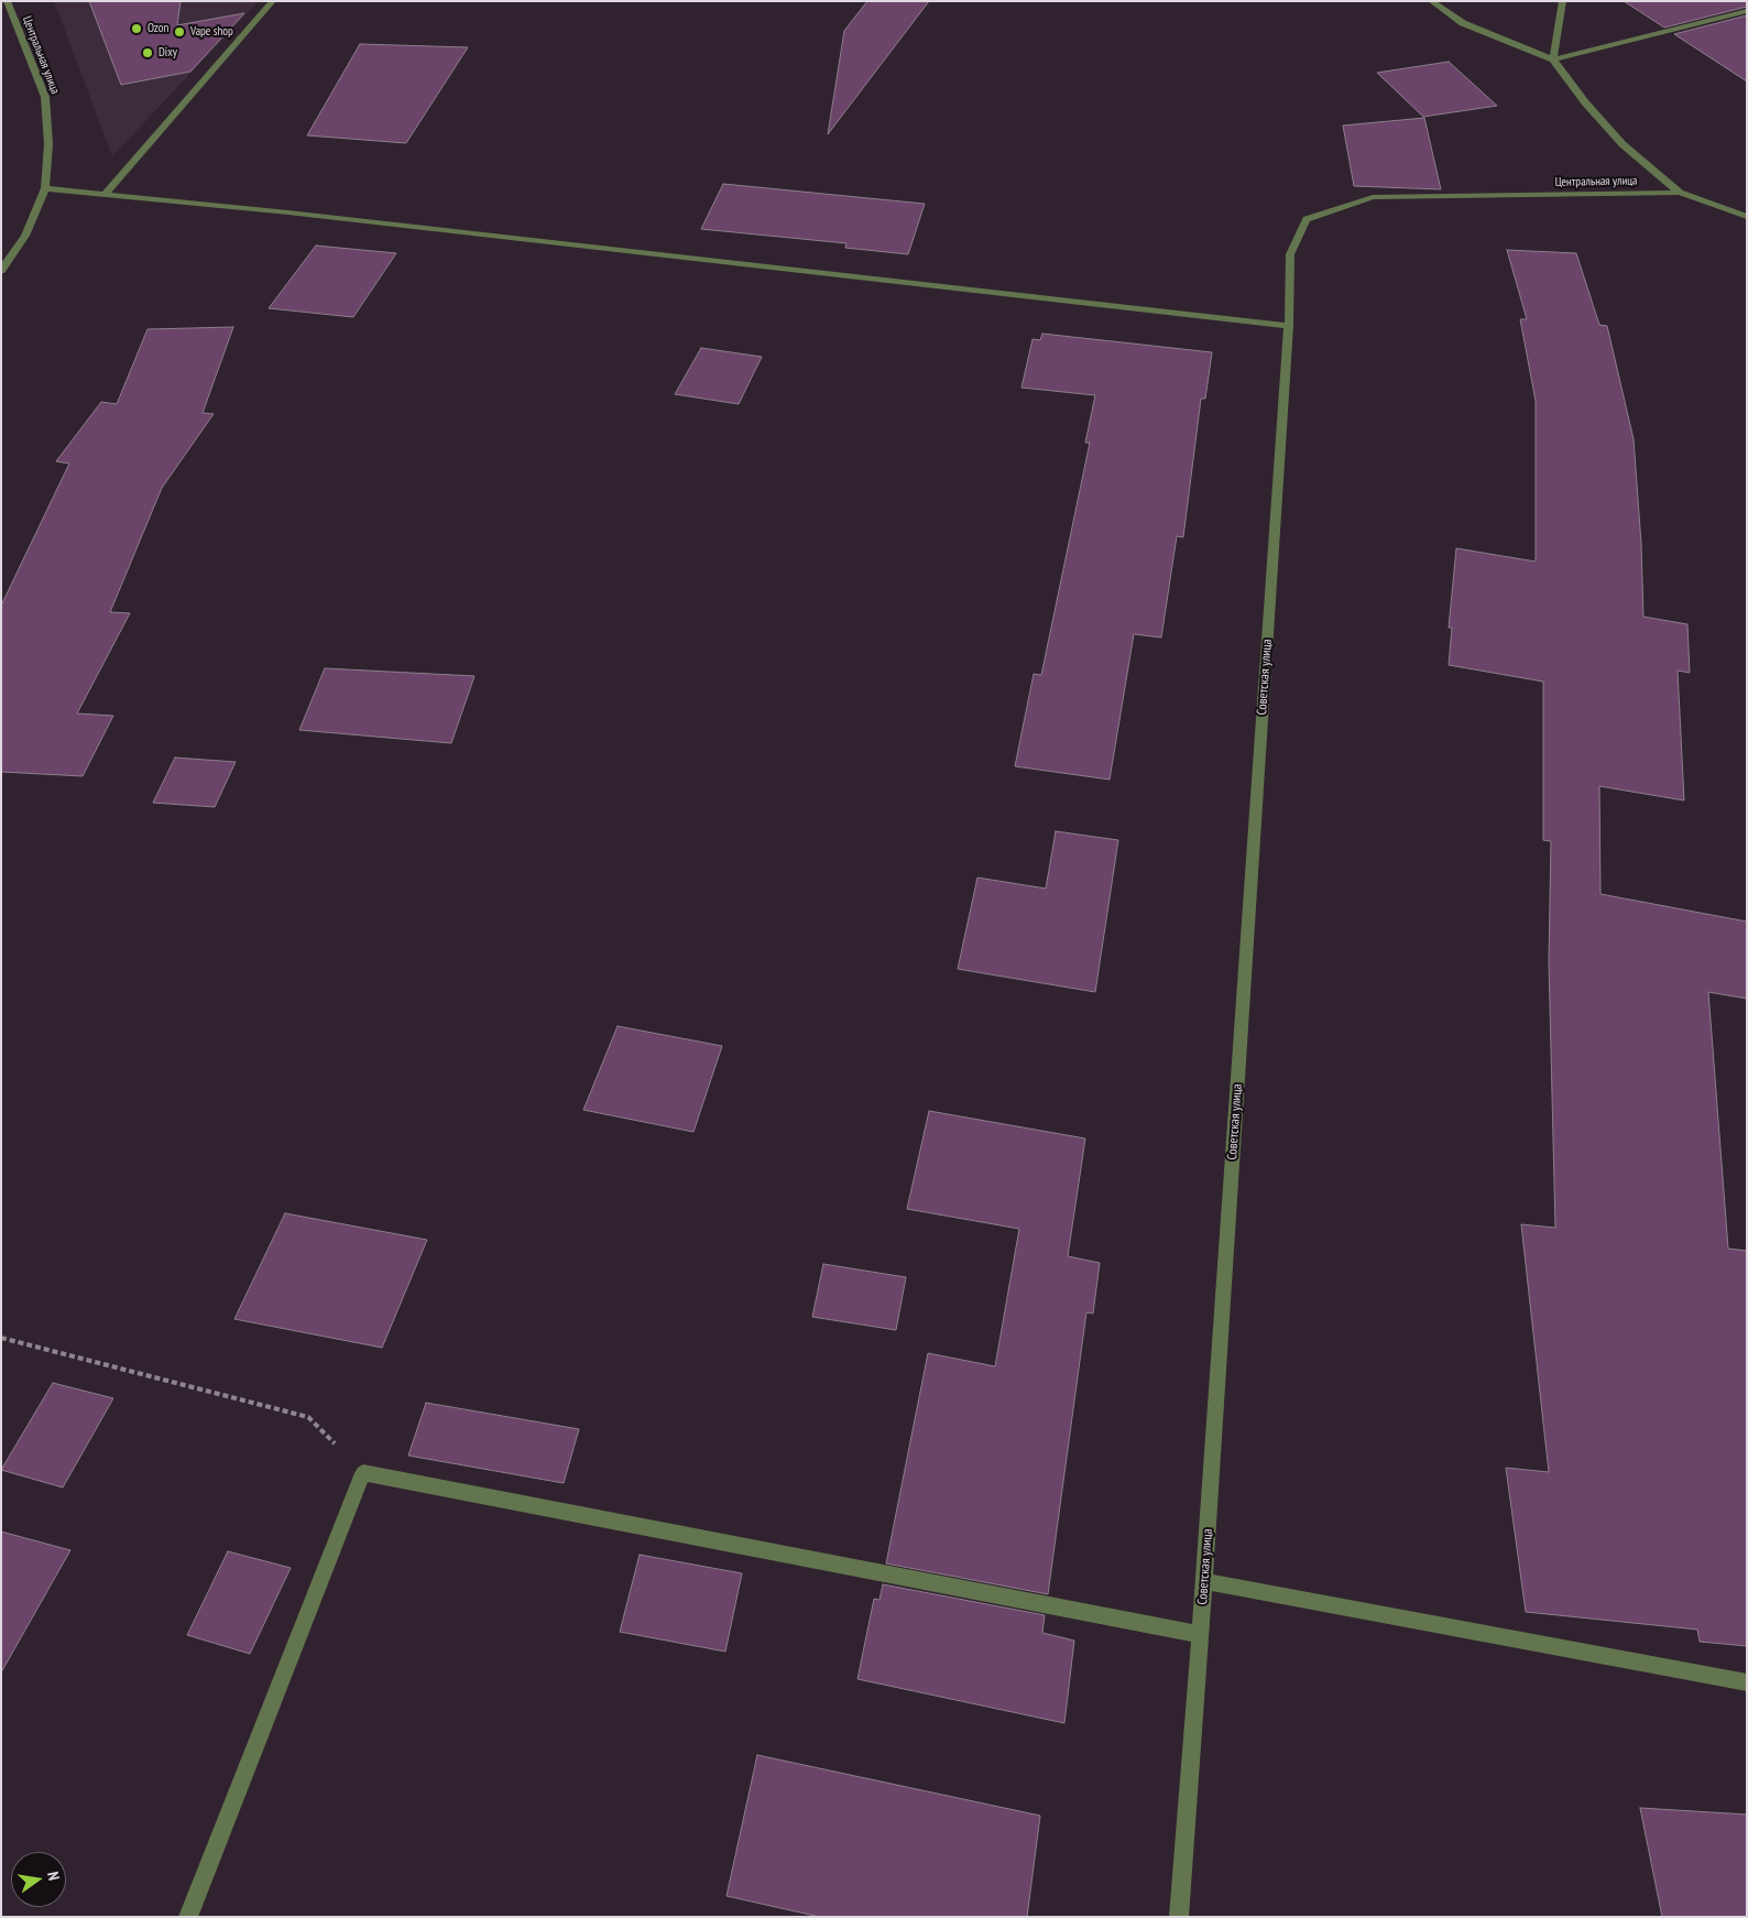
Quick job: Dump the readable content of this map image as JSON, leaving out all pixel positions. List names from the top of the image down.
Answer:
{
  "streets": {
    "street": ["Центральная улица", "Советская улица"]
  },
  "crossings": [
    ["Центральная улица", "Советская улица"]
  ],
  "places": ["Ozon", "Vape shop", "Dixy"],
  "north": "right"
}
